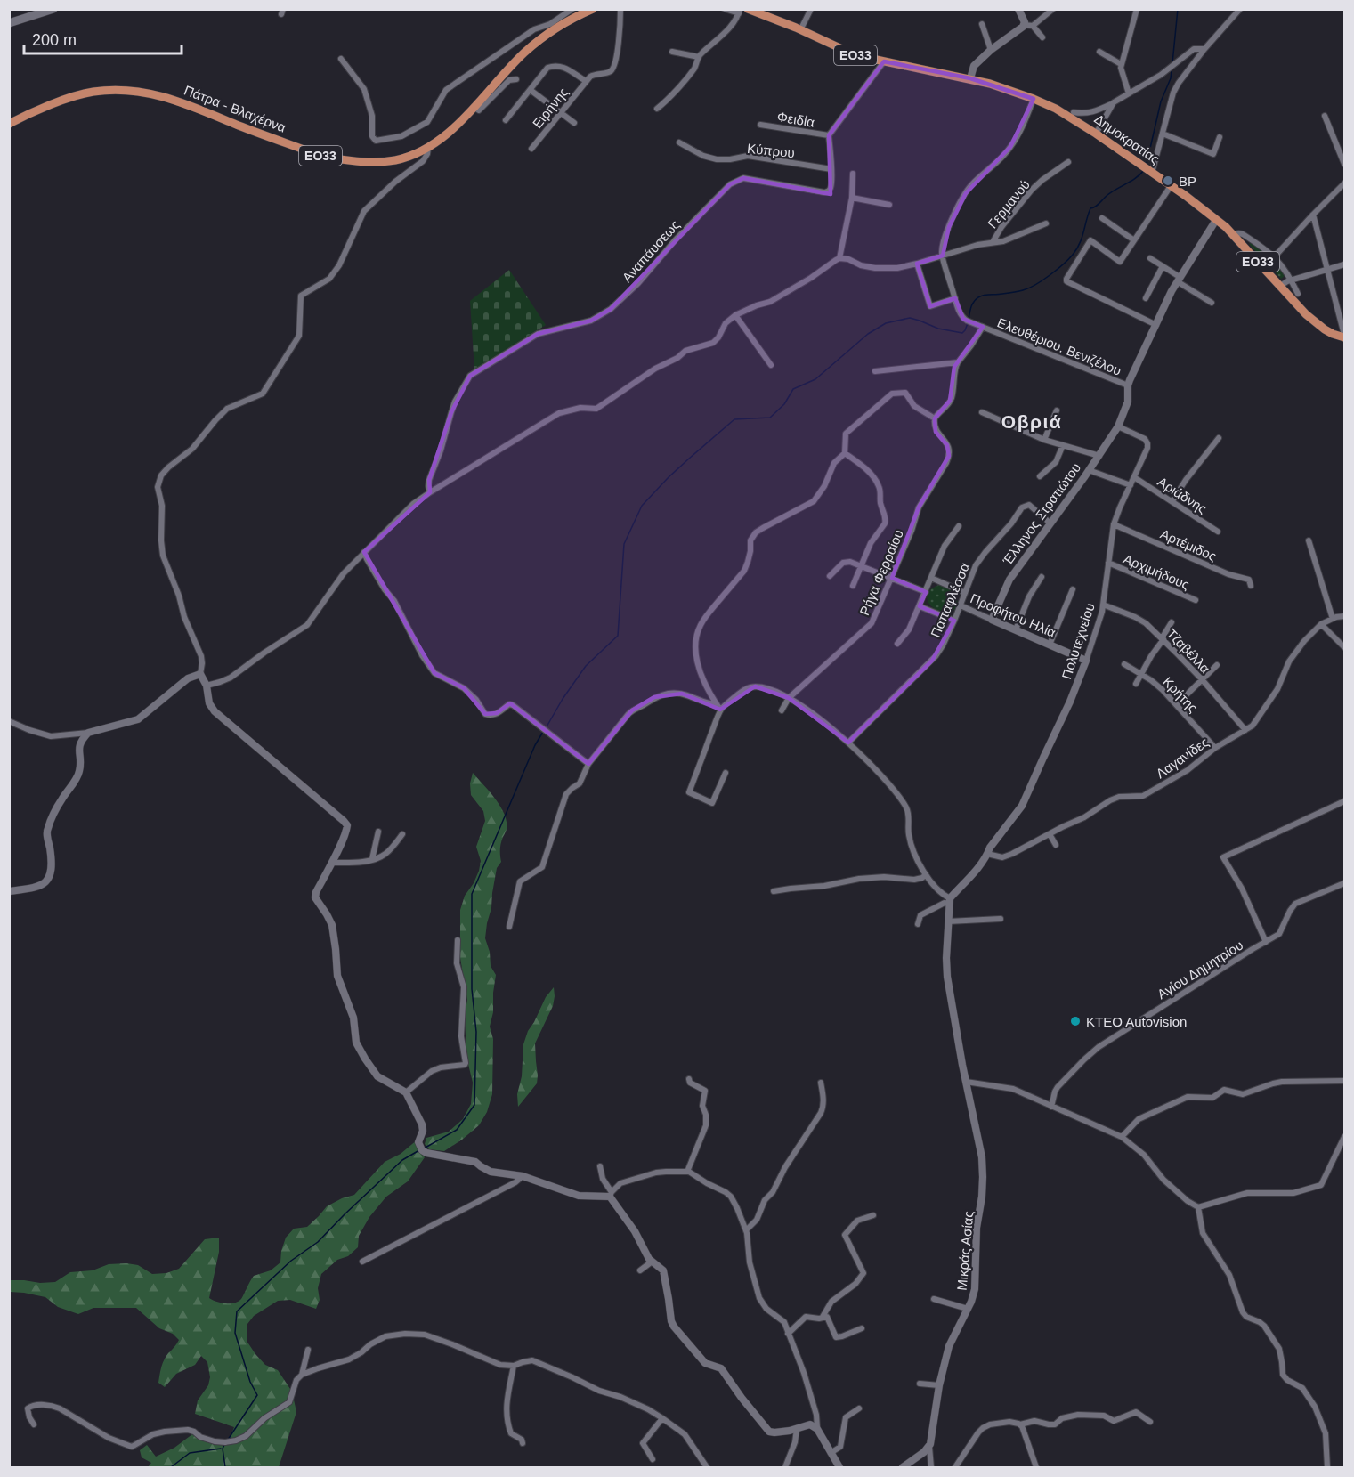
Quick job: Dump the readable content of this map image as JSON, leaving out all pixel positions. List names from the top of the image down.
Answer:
{
  "streets": {
    "main road": ["ΕΟ33", "Πάτρα - Βλαχέρνα", "Δημοκρατίας"],
    "street": [
      "Ειρήνης",
      "Φειδία",
      "Κύπρου",
      "Γερμανού",
      "Αναπάυσεως",
      "Ελευθέριου. Βενιζέλου",
      "Αριάδνης",
      "Έλληνος Στρατιώτου",
      "Αρτέμιδος",
      "Αρχιμήδους",
      "Ρήγα Φερραίου",
      "Παπαφλέσσα",
      "Προφήτου Ηλία",
      "Πολυτεχνείου",
      "Τζαβέλλα",
      "Κρήτης",
      "Λαγανίδες",
      "Αγίου Δημητρίου",
      "Μικράς Ασίας"
    ]
  },
  "crossings": [
    ["ΕΟ33", "Δημοκρατίας"],
    ["Φειδία", "Αναπάυσεως"],
    ["Κύπρου", "Αναπάυσεως"],
    ["Αριάδνης", "Πολυτεχνείου"],
    ["Έλληνος Στρατιώτου", "Παπαφλέσσα"],
    ["Έλληνος Στρατιώτου", "Προφήτου Ηλία"],
    ["Έλληνος Στρατιώτου", "Πολυτεχνείου"],
    ["Αρτέμιδος", "Πολυτεχνείου"],
    ["Αρχιμήδους", "Πολυτεχνείου"],
    ["Παπαφλέσσα", "Προφήτου Ηλία"],
    ["Προφήτου Ηλία", "Πολυτεχνείου"],
    ["Πολυτεχνείου", "Τζαβέλλα"],
    ["Πολυτεχνείου", "Λαγανίδες"],
    ["Τζαβέλλα", "Λαγανίδες"],
    ["Κρήτης", "Λαγανίδες"]
  ],
  "districts": ["Οβριά"],
  "places": ["BP", "KTEO Autovision"],
  "scale_bar": "200 m"
}
